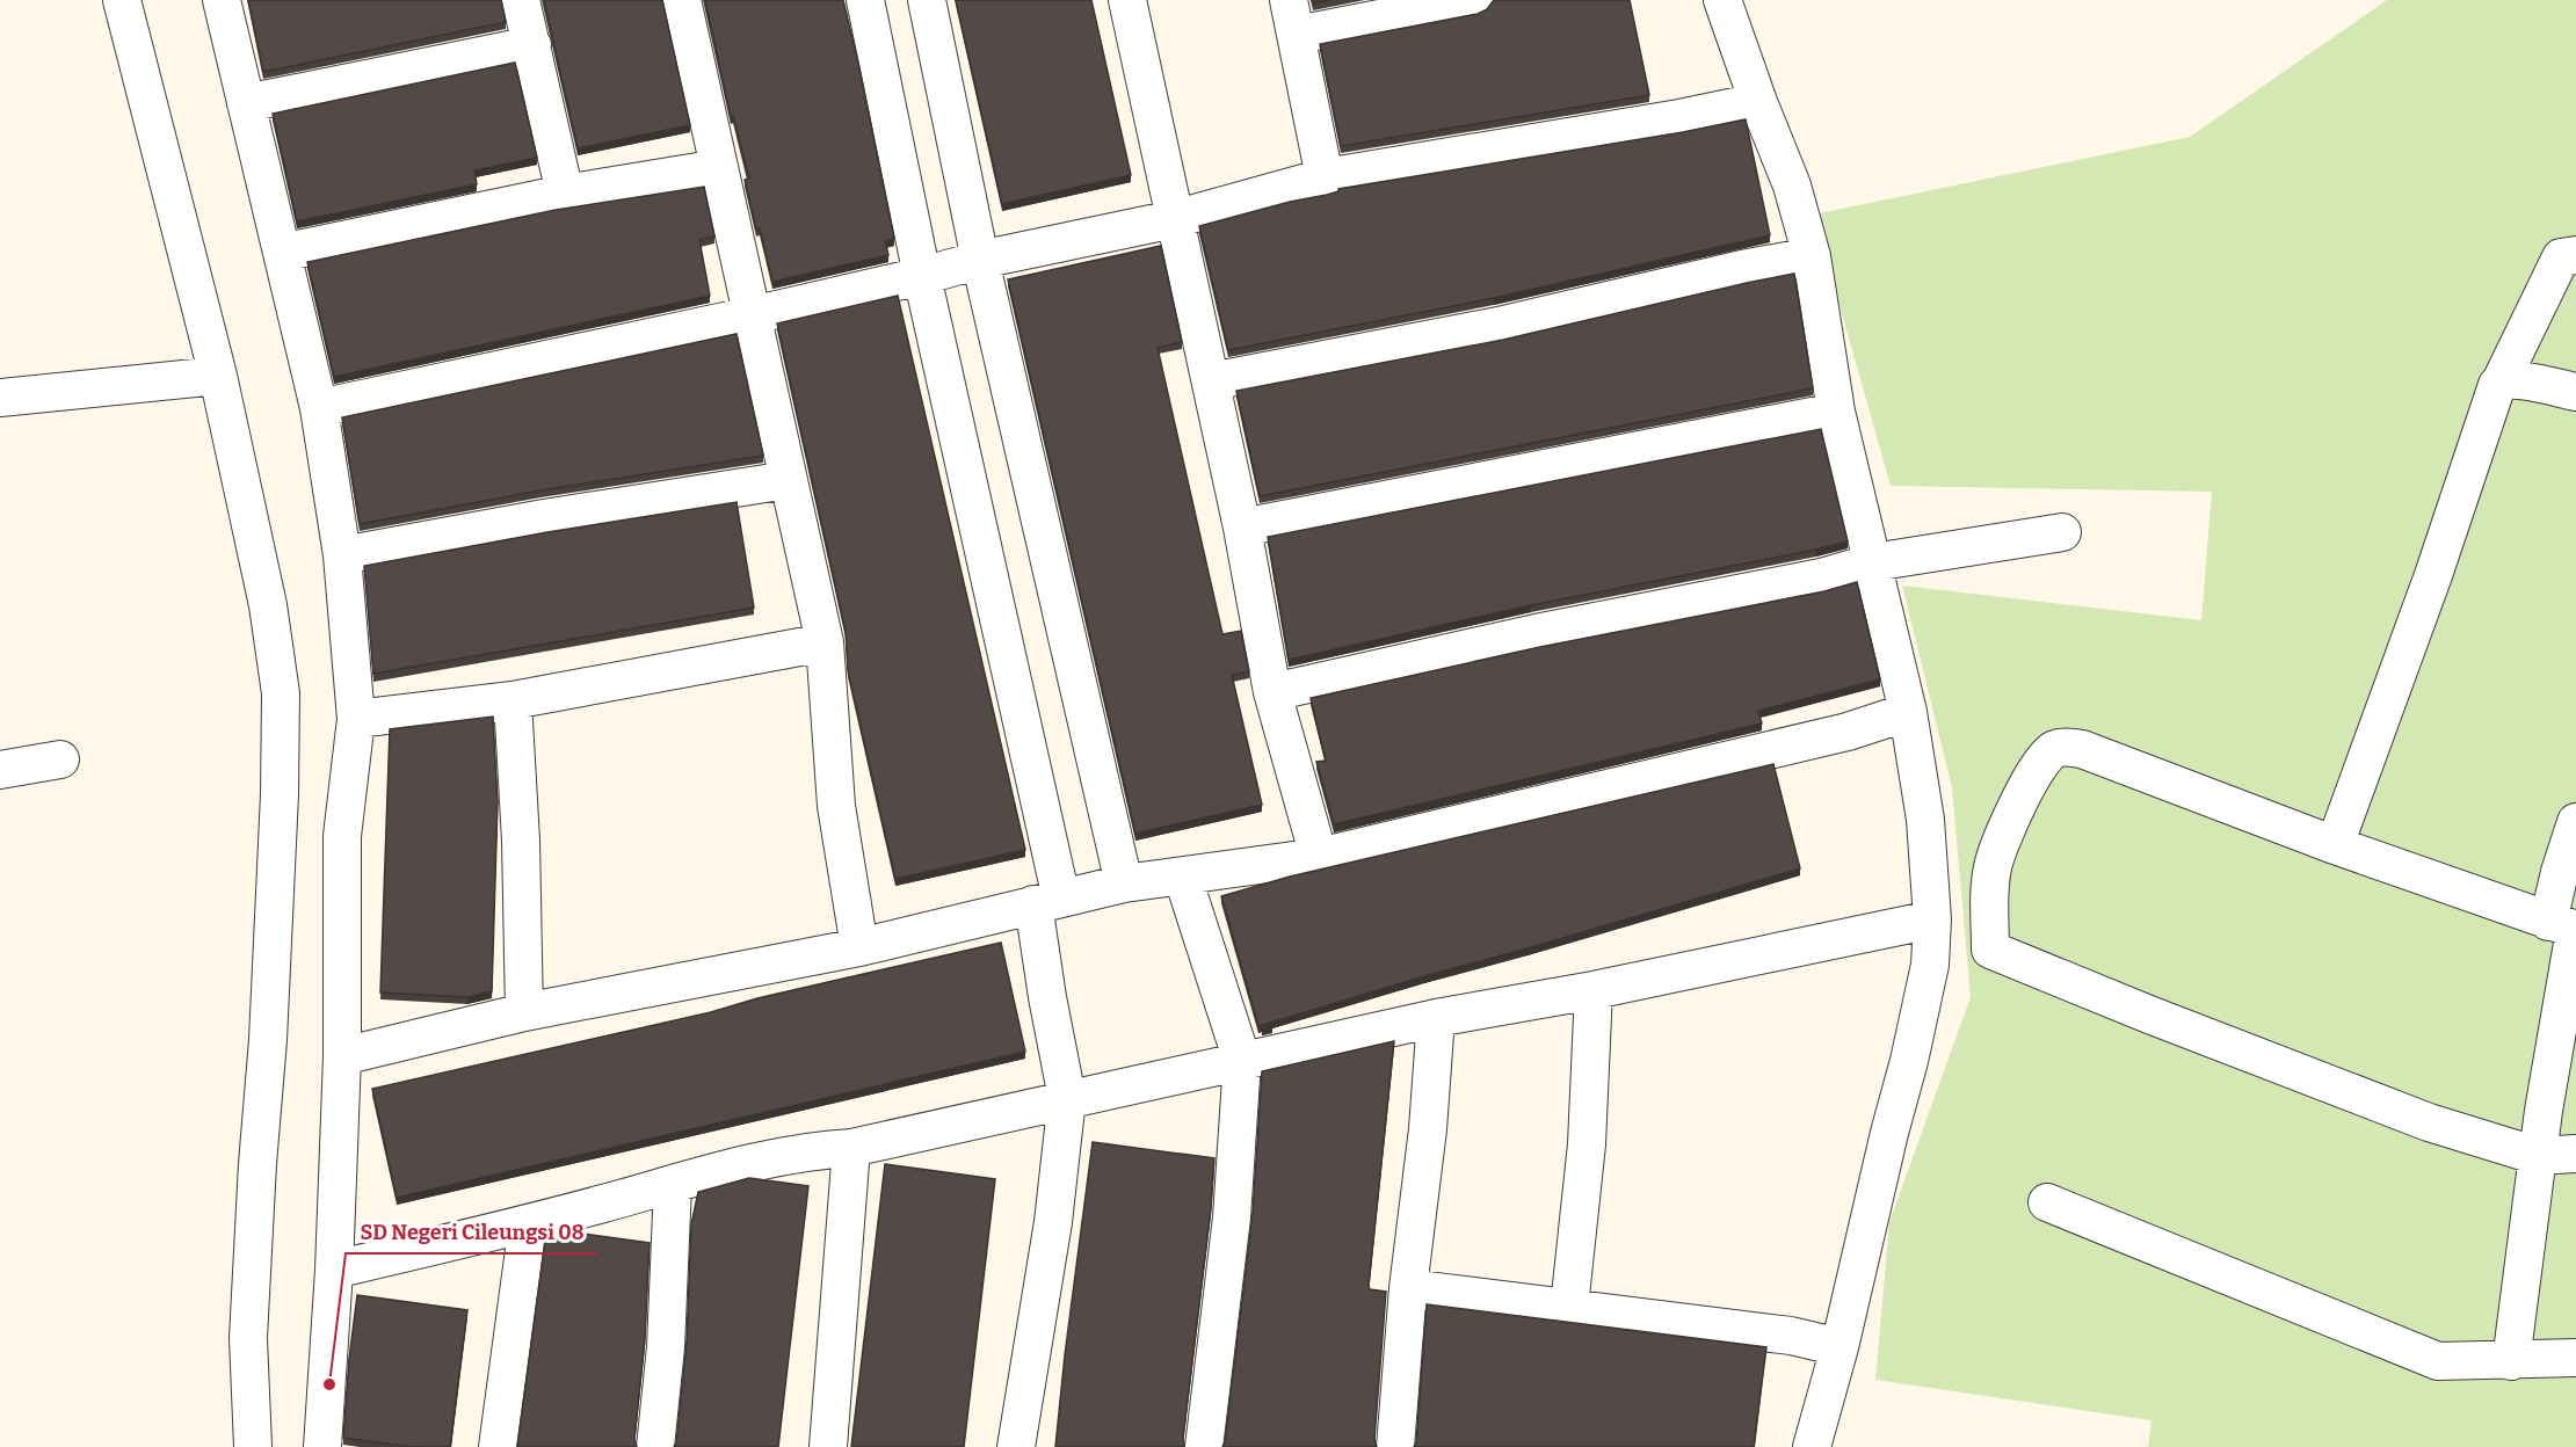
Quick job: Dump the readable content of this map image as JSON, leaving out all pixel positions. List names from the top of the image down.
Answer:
{
  "places": ["SD Negeri Cileungsi 08"]
}
